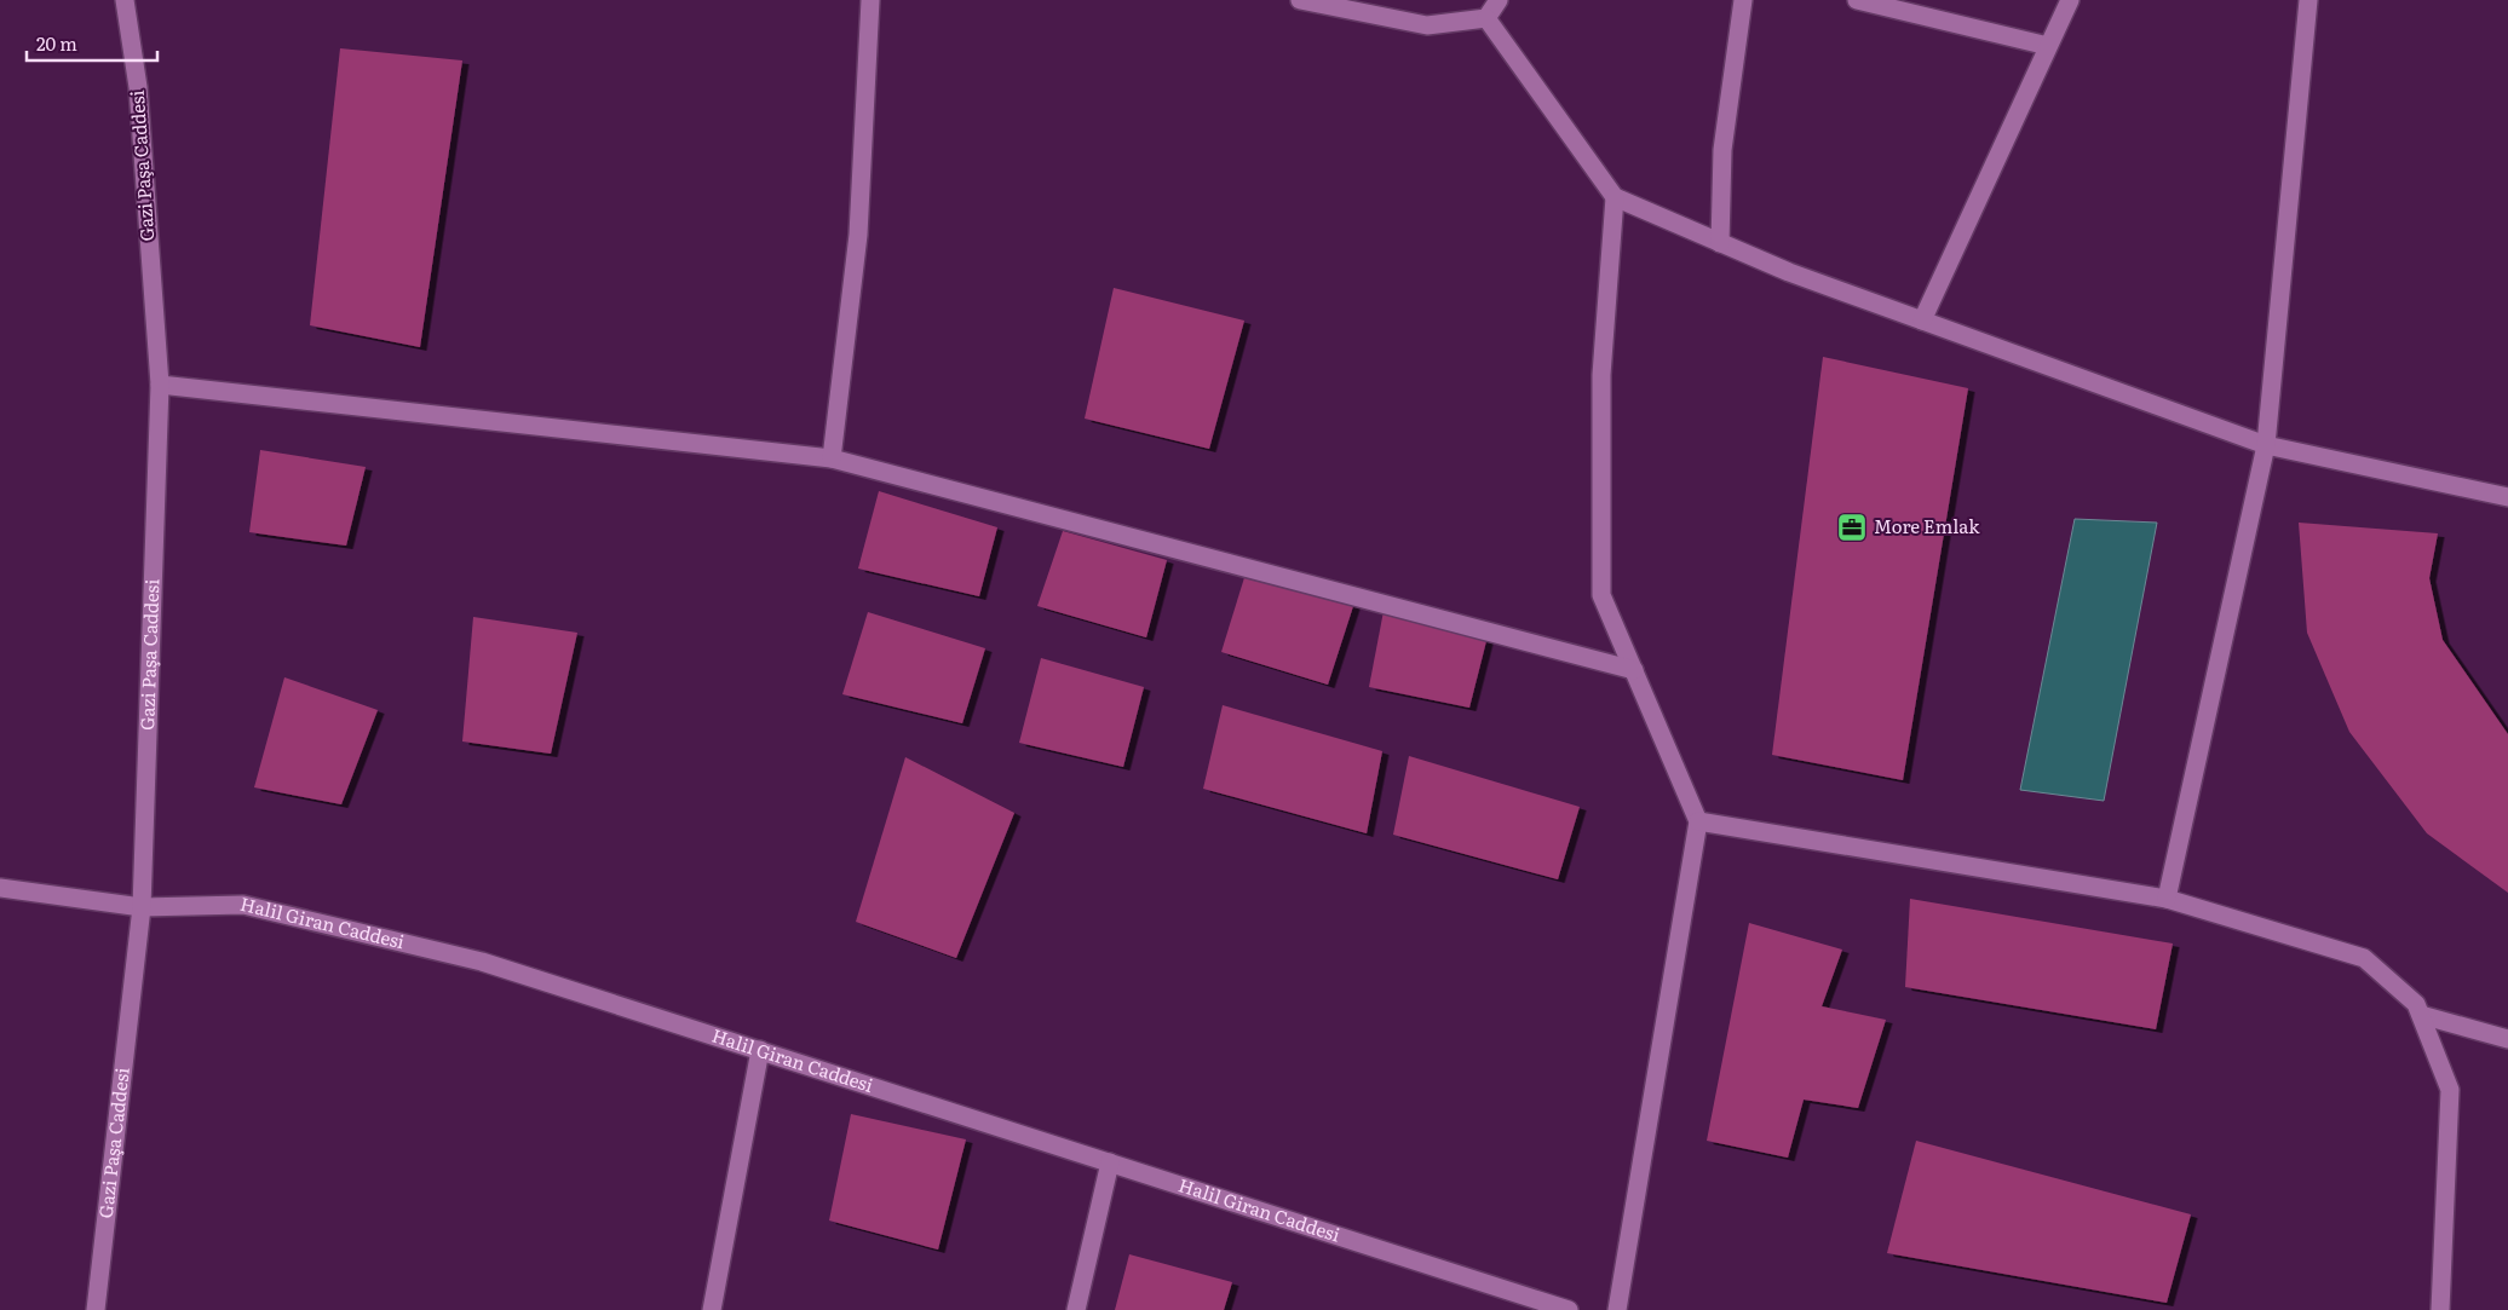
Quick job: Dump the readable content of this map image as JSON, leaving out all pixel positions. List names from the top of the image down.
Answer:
{
  "streets": {
    "street": ["Gazi Paşa Caddesi", "Halil Giran Caddesi"]
  },
  "crossings": [
    ["Gazi Paşa Caddesi", "Halil Giran Caddesi"]
  ],
  "places": {
    "office": ["More Emlak"]
  },
  "scale_bar": "20 m"
}
